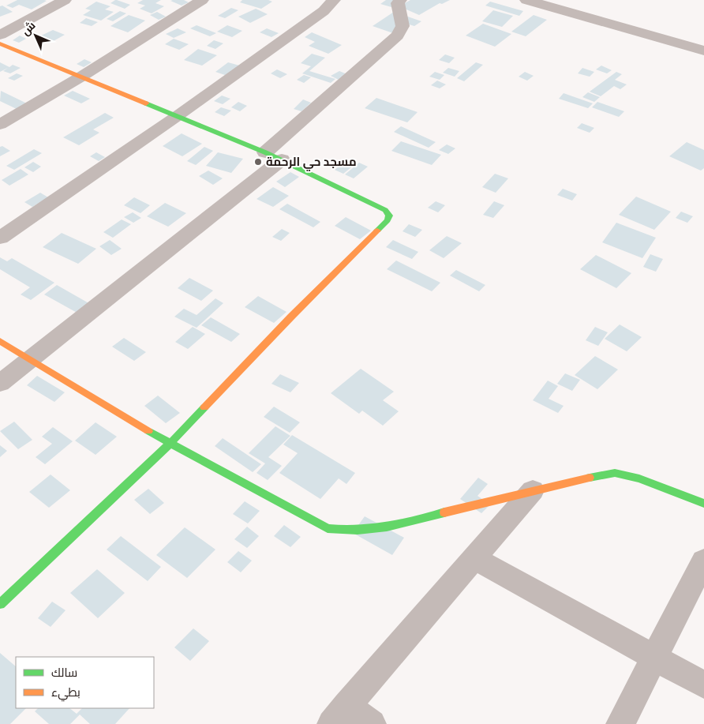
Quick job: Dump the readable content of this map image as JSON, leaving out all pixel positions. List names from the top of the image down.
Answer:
{
  "places": ["مسجد حي الرحمة"],
  "legend": ["سالك", "بطيء"],
  "north": "top left"
}
